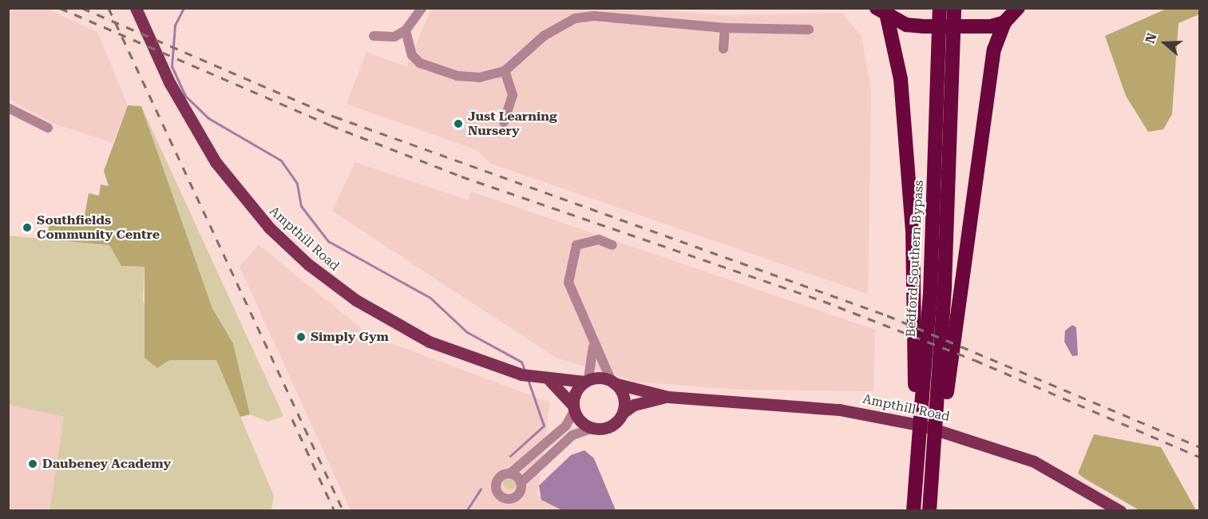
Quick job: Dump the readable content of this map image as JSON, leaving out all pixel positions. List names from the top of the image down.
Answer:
{
  "streets": {
    "highway": ["Bedford Southern Bypass"],
    "main road": ["Ampthill Road"]
  },
  "places": [
    "Just Learning Nursery",
    "Southfields Community Centre",
    "Simply Gym",
    "Daubeney Academy"
  ],
  "north": "left"
}
